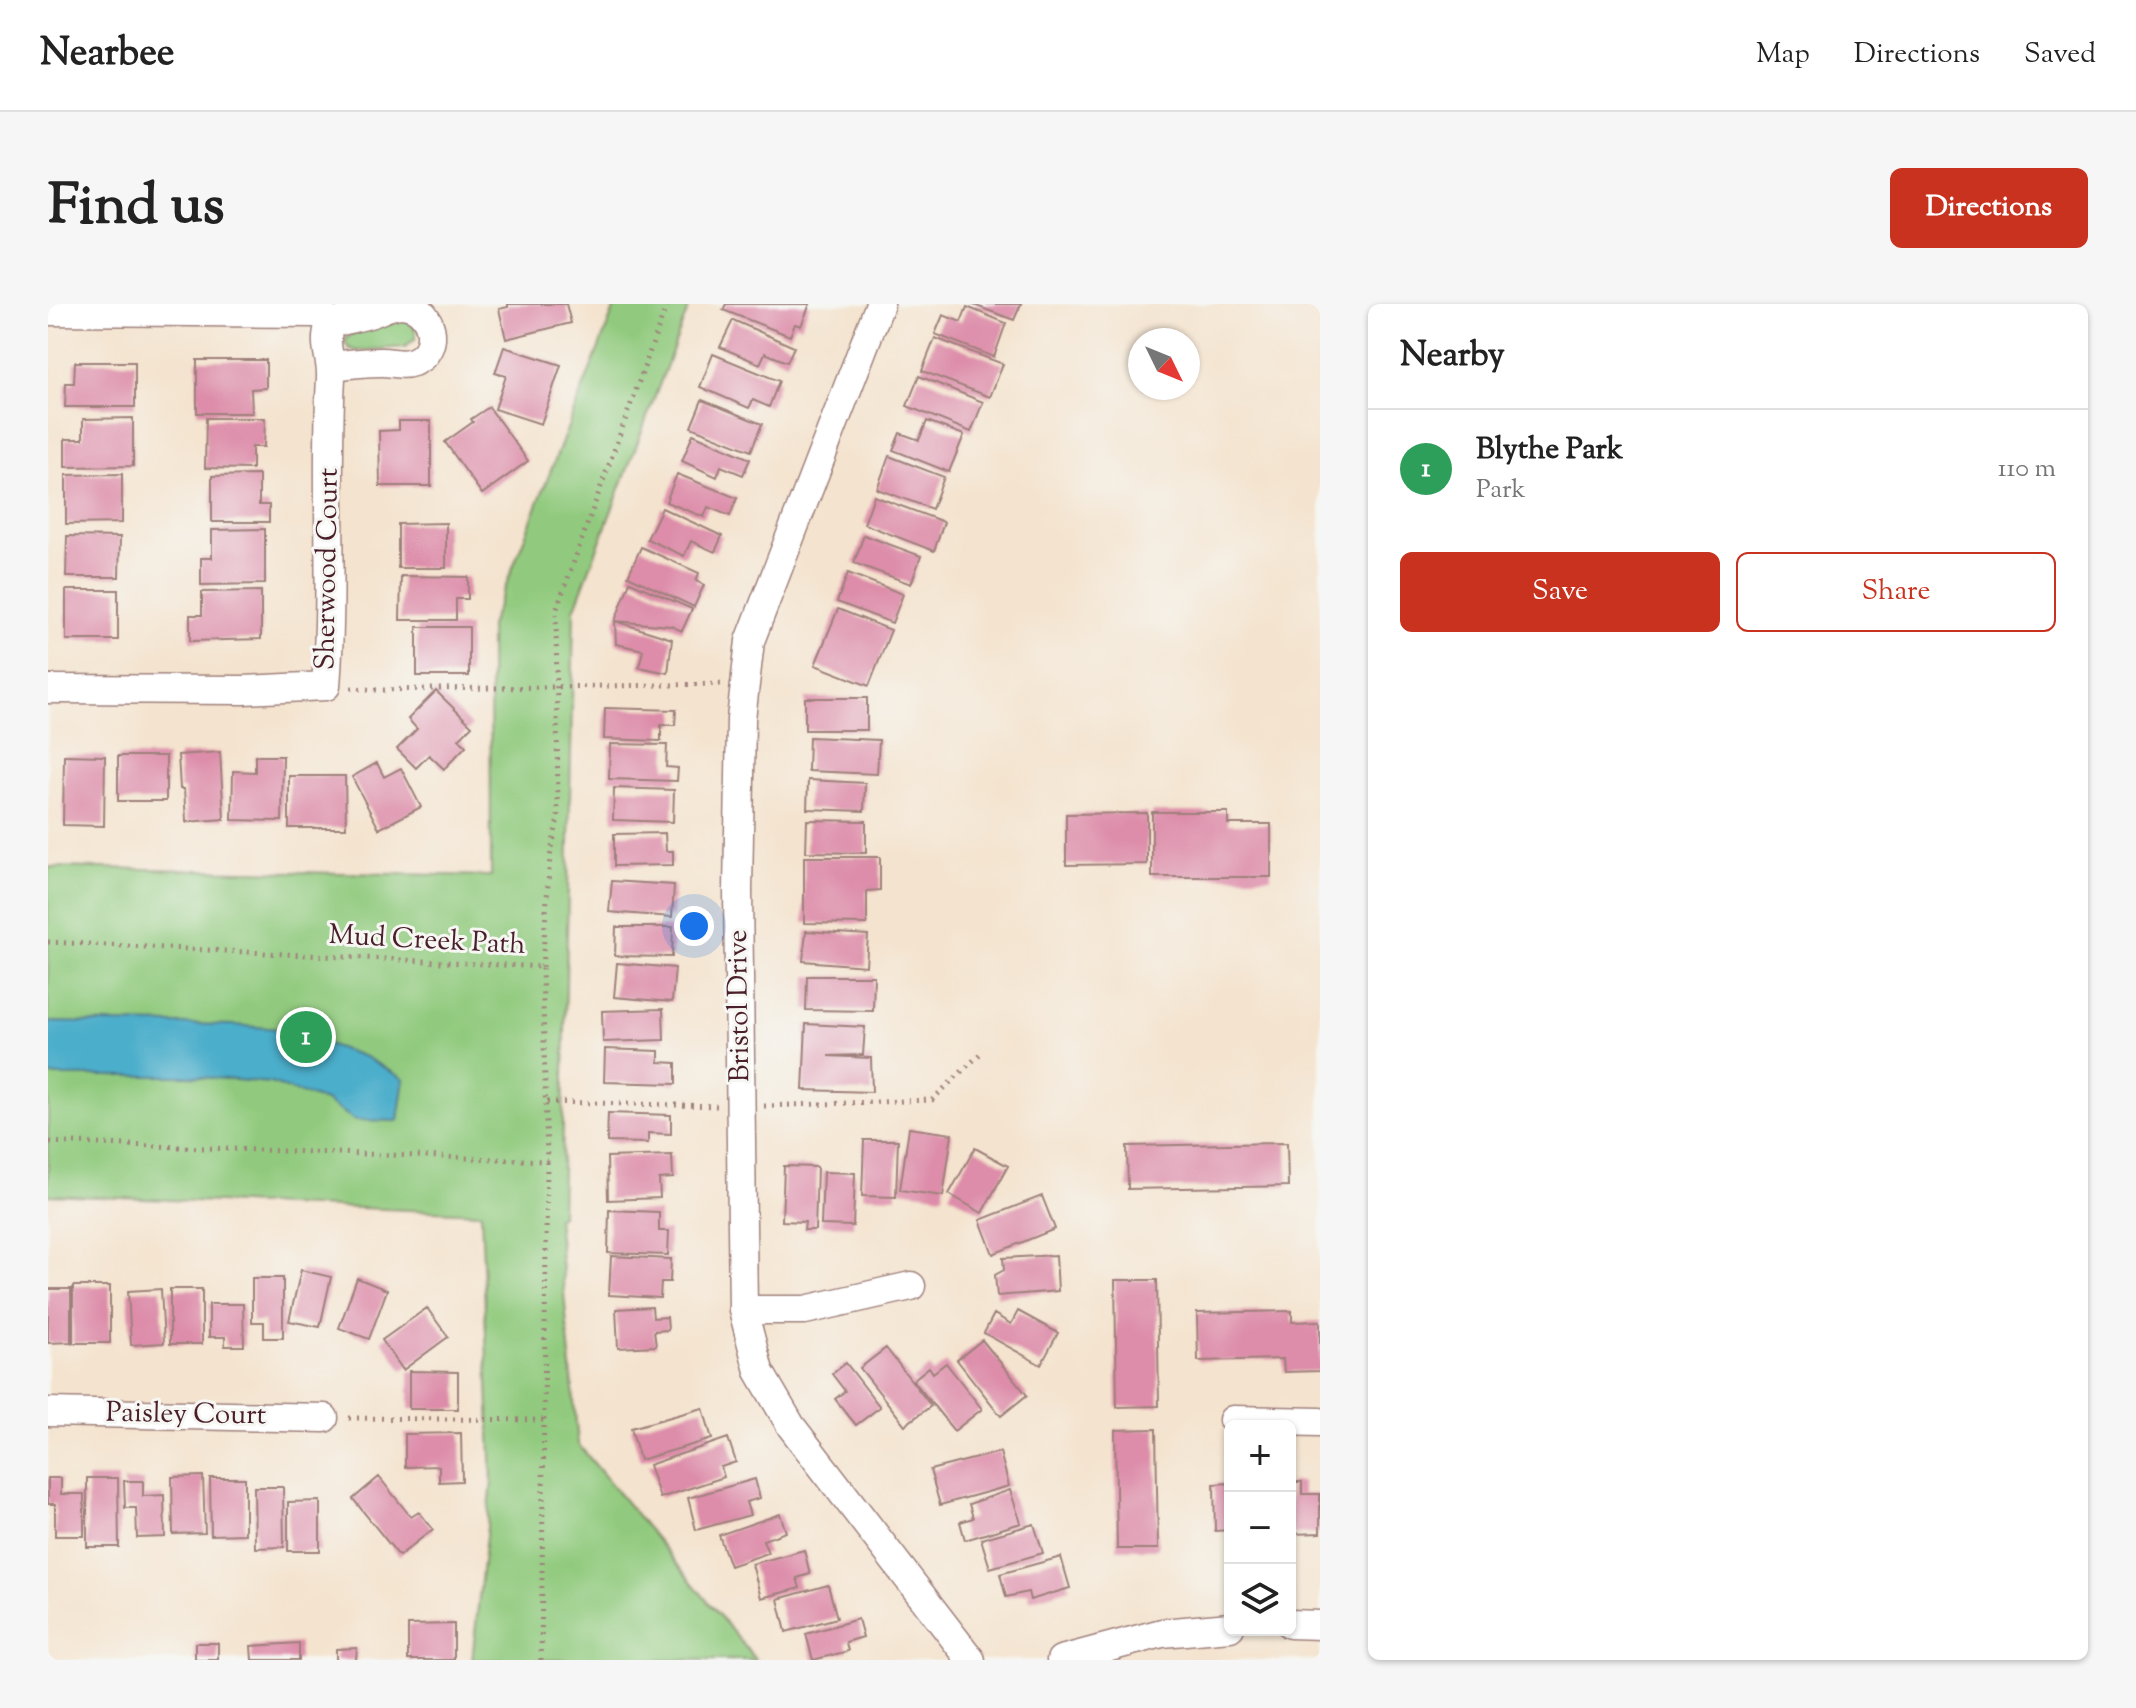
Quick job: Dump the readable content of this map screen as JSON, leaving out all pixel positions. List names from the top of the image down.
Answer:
{
  "streets": {
    "street": ["Sherwood Court", "Bristol Drive", "Paisley Court"],
    "path": ["Mud Creek Path"]
  },
  "north": "bottom right",
  "page": {
    "header": "Nearbee",
    "nav": ["Map", "Directions", "Saved"],
    "title": "Find us",
    "buttons": [
      "Directions",
      ["Save", "Share"]
    ],
    "heading": "Nearby",
    "list": [
      {
        "mark": "1",
        "name": "Blythe Park",
        "note": "Park",
        "value": "110 m"
      }
    ],
    "pins": "1",
    "map_buttons": ["+", "−"]
  }
}
